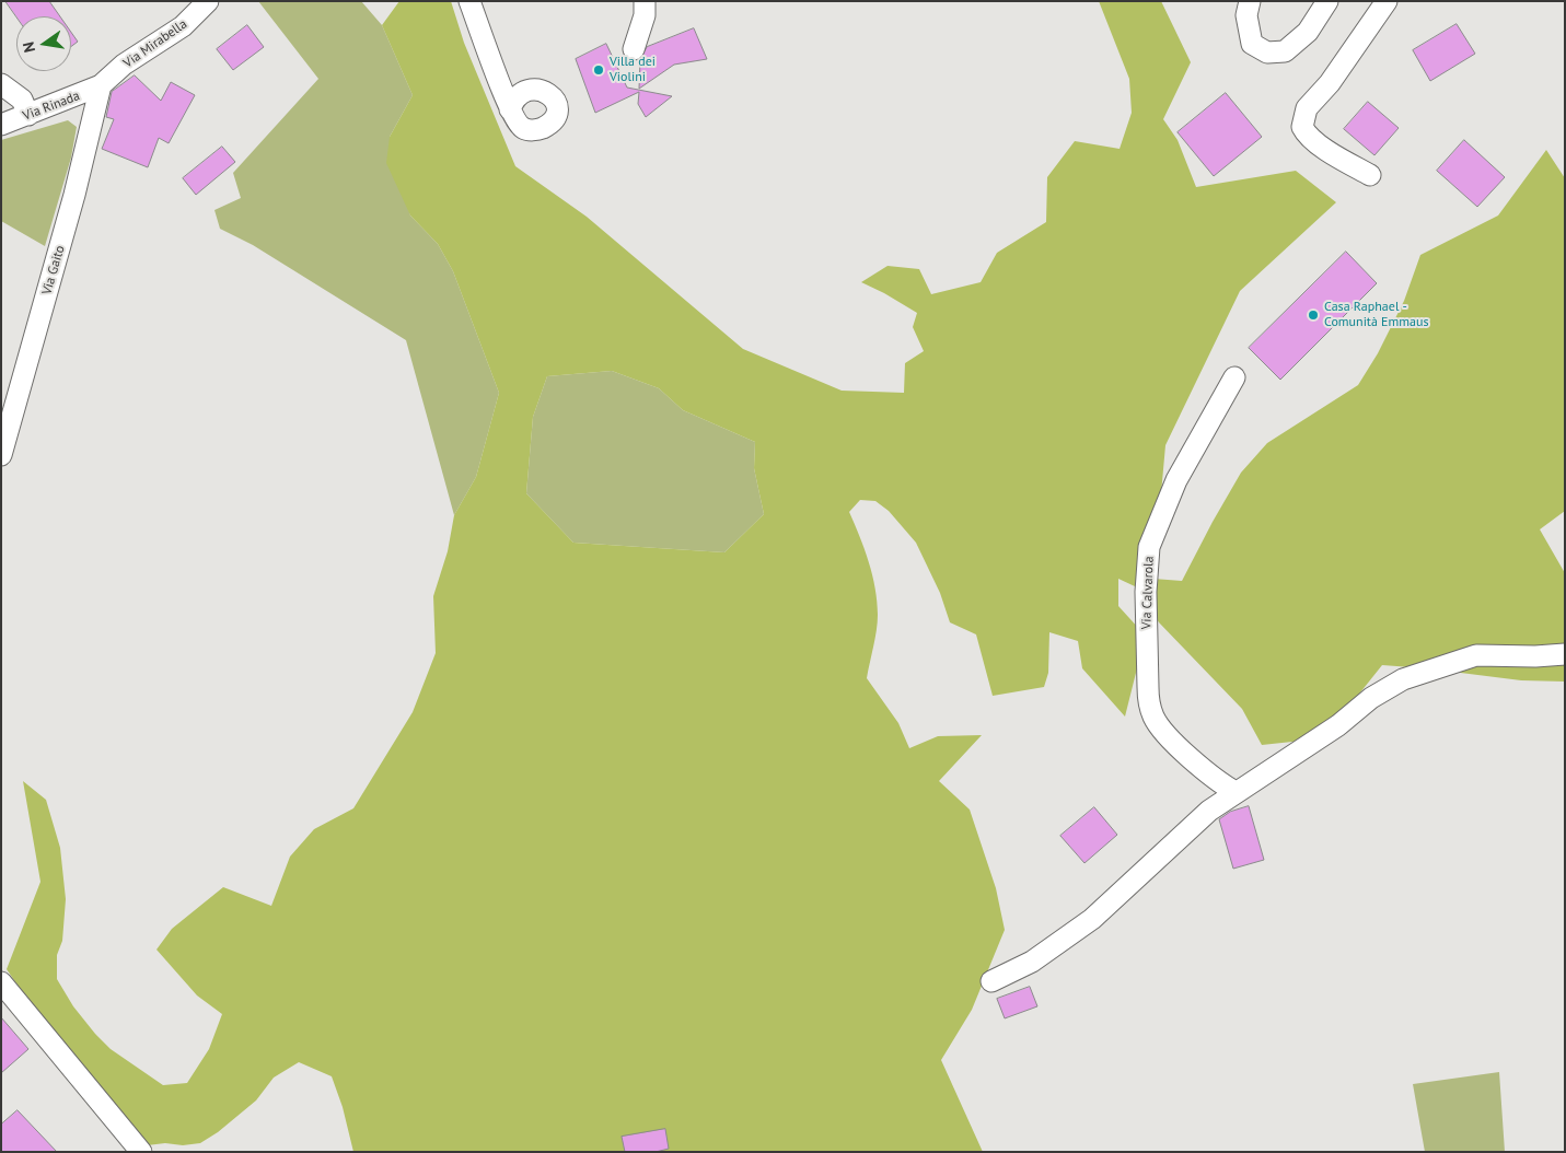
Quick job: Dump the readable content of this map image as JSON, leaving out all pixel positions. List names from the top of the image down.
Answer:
{
  "streets": {
    "street": [
      "Via Mirabella",
      "Via Rinada",
      "Via Gaito",
      "Via Calvarola"
    ]
  },
  "crossings": [
    ["Via Mirabella", "Via Rinada"],
    ["Via Mirabella", "Via Gaito"],
    ["Via Rinada", "Via Gaito"]
  ],
  "places": ["Villa dei Violini", "Casa Raphael - Comunità Emmaus"],
  "north": "left"
}
